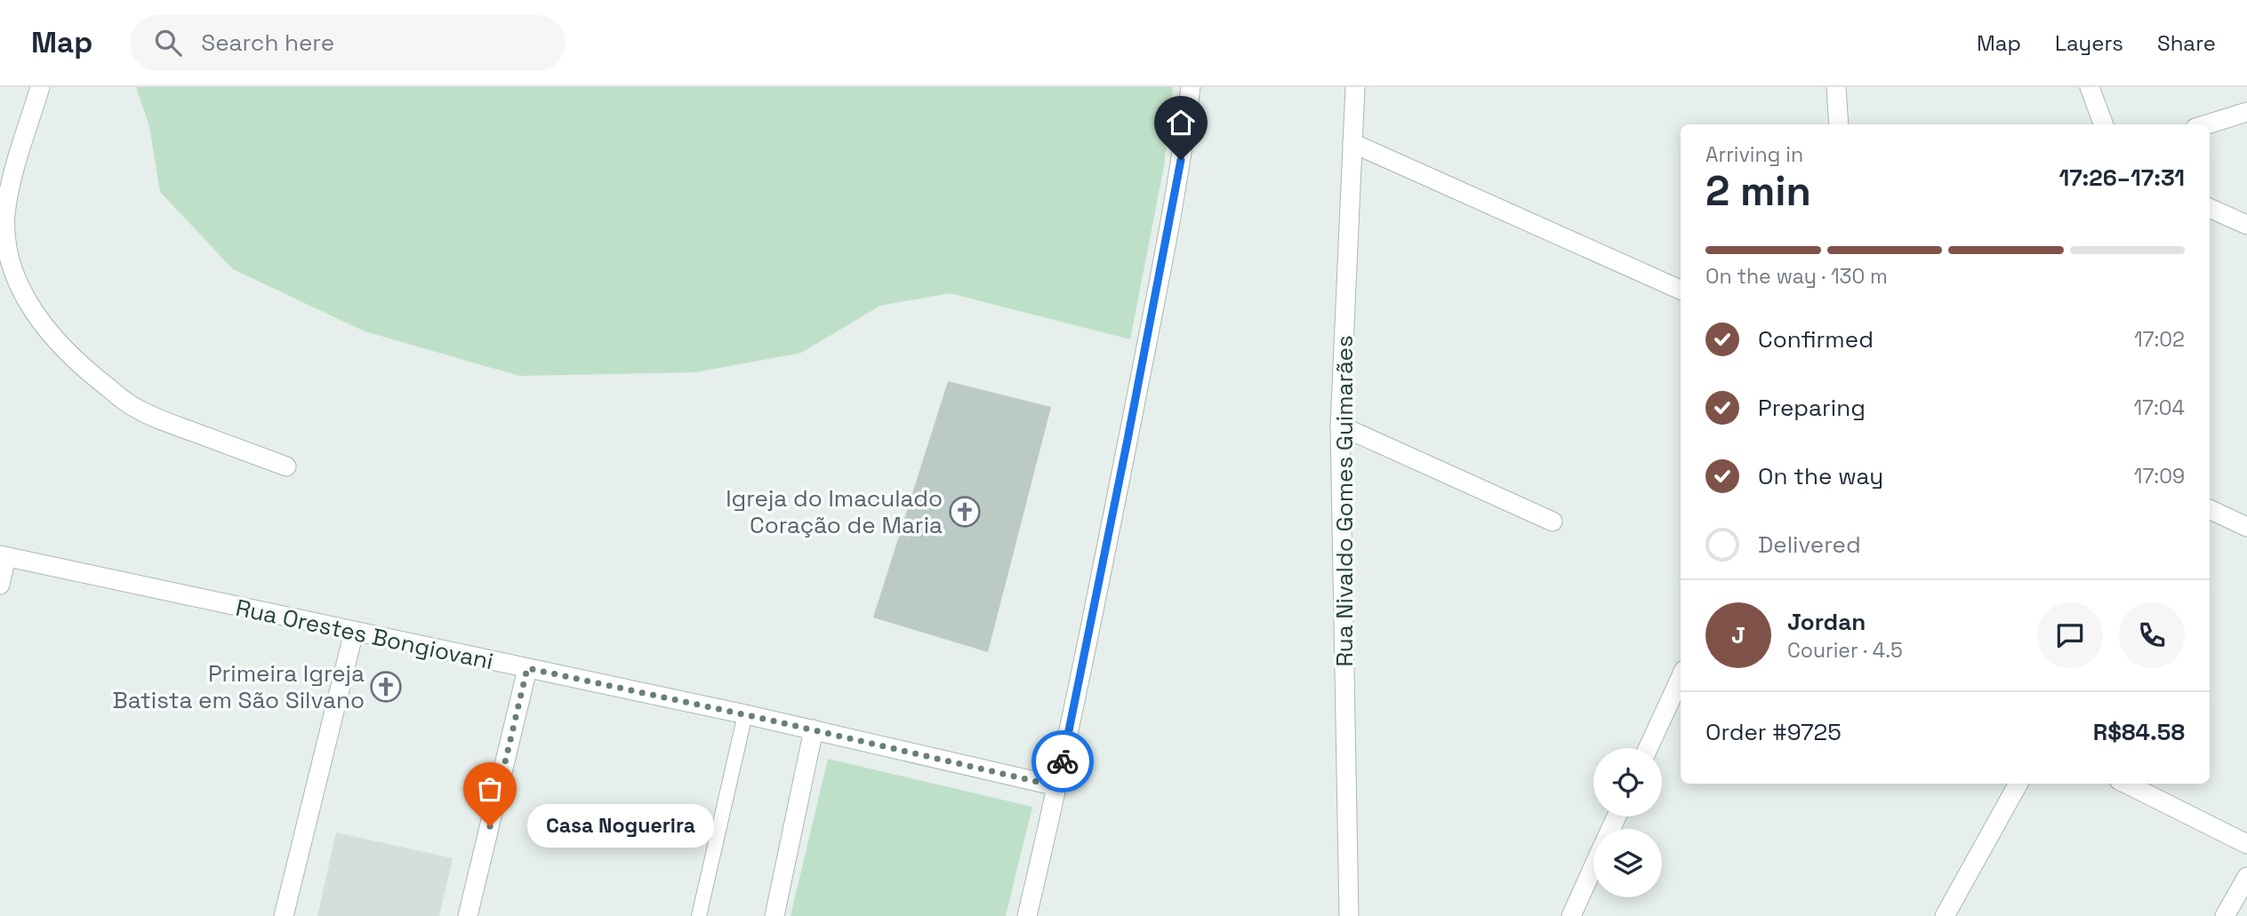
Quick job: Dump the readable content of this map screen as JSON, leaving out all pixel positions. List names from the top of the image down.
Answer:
{
  "streets": {
    "street": ["Rua Nivaldo Gomes Guimarães", "Rua Orestes Bongiovani"]
  },
  "places": {
    "church": ["Igreja do Imaculado Coração de Maria", "Primeira Igreja Batista em São Silvano"],
    "other": ["Casa Noguerira"]
  },
  "page": {
    "header": "Map",
    "search": "Search here",
    "nav": ["Map", "Layers", "Share"],
    "heading": ["2 min", "Arriving in", "17:26–17:31"],
    "panel": [
      "Jordan",
      "Courier · 4.5",
      "Order #9725",
      "R$84.58"
    ],
    "bar": "On the way · 130 m",
    "list": [
      ["Confirmed", "17:02"],
      ["Preparing", "17:04"],
      ["On the way", "17:09"],
      "Delivered"
    ],
    "round": "J",
    "bubble": "Casa Noguerira"
  }
}
